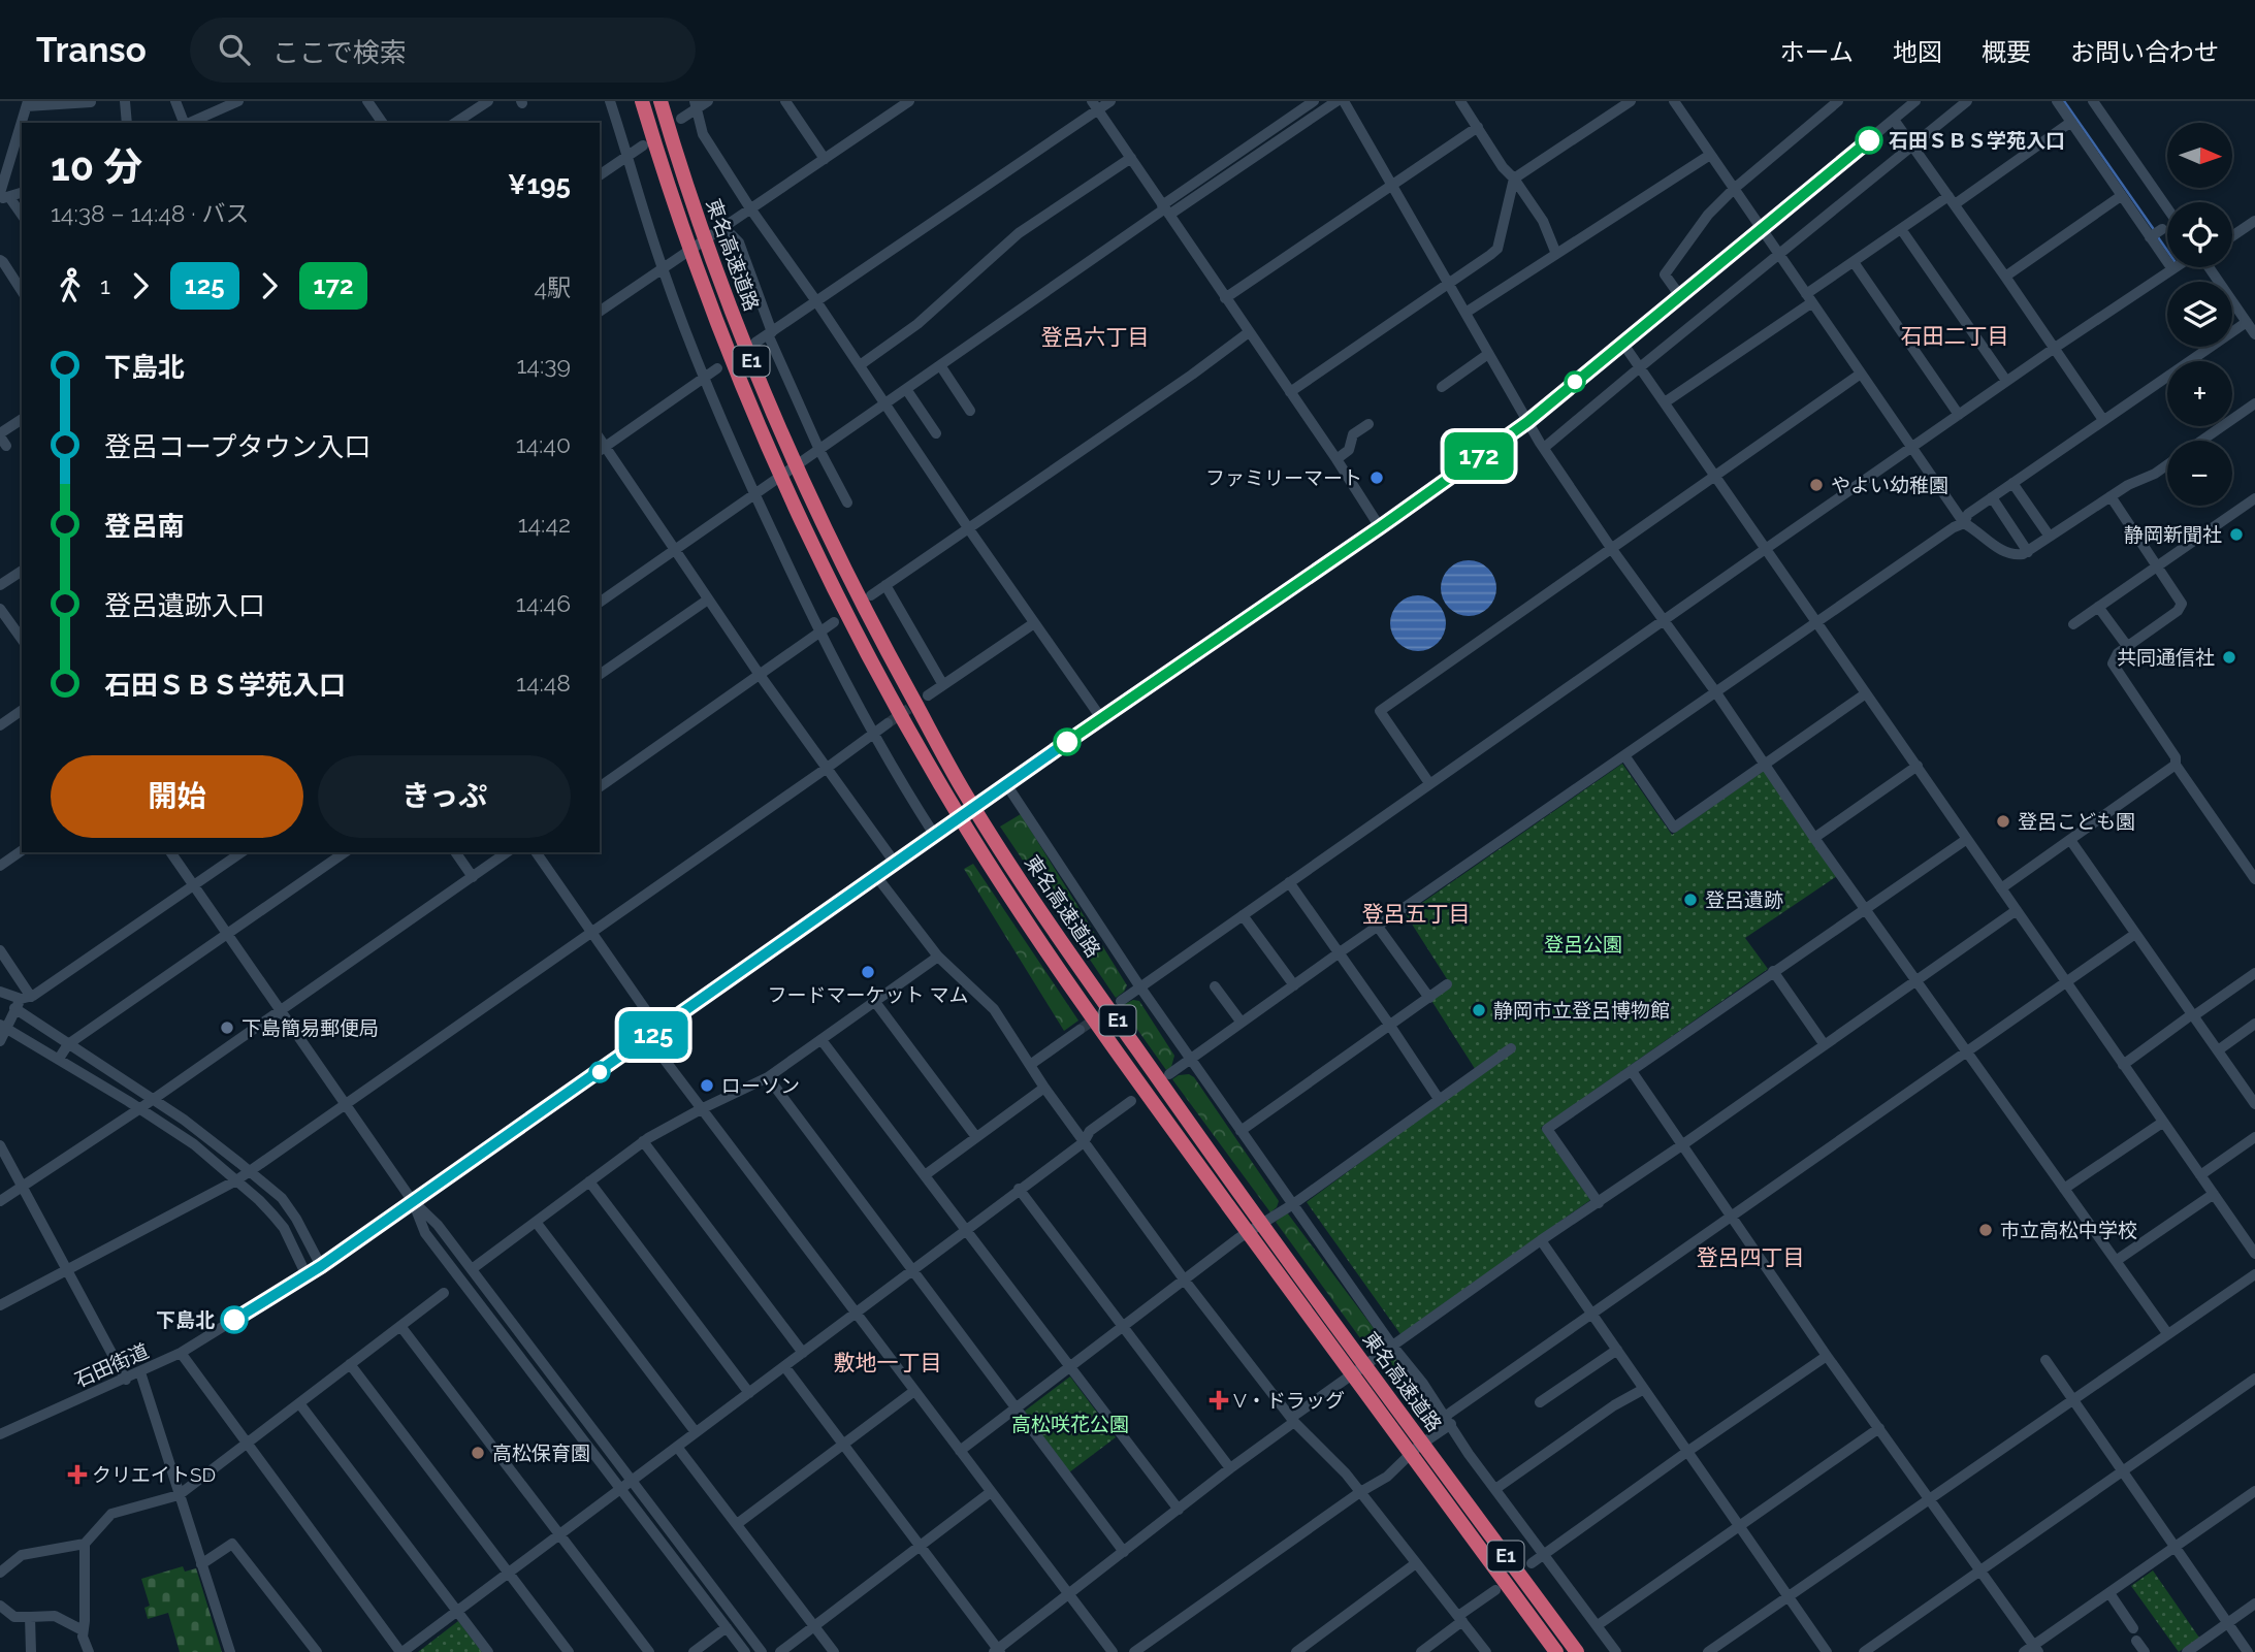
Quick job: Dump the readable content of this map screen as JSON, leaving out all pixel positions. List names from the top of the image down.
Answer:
{
  "streets": {
    "highway": ["東名高速道路", "E1"],
    "street": ["石田街道"]
  },
  "districts": [
    "石田二丁目",
    "登呂六丁目",
    "登呂五丁目",
    "登呂四丁目",
    "敷地一丁目"
  ],
  "parks": ["登呂公園", "高松咲花公園"],
  "places": {
    "other": [
      "石田ＳＢＳ学苑入口",
      "ファミリーマート",
      "やよい幼稚園",
      "静岡新聞社",
      "共同通信社",
      "登呂こども園",
      "登呂遺跡",
      "フードマーケット マム",
      "静岡市立登呂博物館",
      "下島簡易郵便局",
      "ローソン",
      "市立高松中学校",
      "下島北",
      "高松保育園"
    ],
    "health": ["V・ドラッグ", "クリエイトSD"]
  },
  "lines": ["bus line 172", "bus line 125"],
  "north": "right",
  "page": {
    "header": "Transo",
    "search": "ここで検索",
    "nav": [
      "ホーム",
      "地図",
      "概要",
      "お問い合わせ"
    ],
    "on_map": ["125", "172"],
    "map_buttons": ["+", "−"],
    "heading": ["10 分", "14:38 – 14:48 · バス", "¥195"],
    "legs": [
      "1",
      "125",
      "172",
      "4駅"
    ],
    "list": [
      {
        "name": "下島北",
        "value": "14:39"
      },
      {
        "name": "登呂コープタウン入口",
        "value": "14:40"
      },
      {
        "name": "登呂南",
        "value": "14:42"
      },
      {
        "name": "登呂遺跡入口",
        "value": "14:46"
      },
      {
        "name": "石田ＳＢＳ学苑入口",
        "value": "14:48"
      }
    ],
    "buttons": ["開始", "きっぷ"]
  }
}
